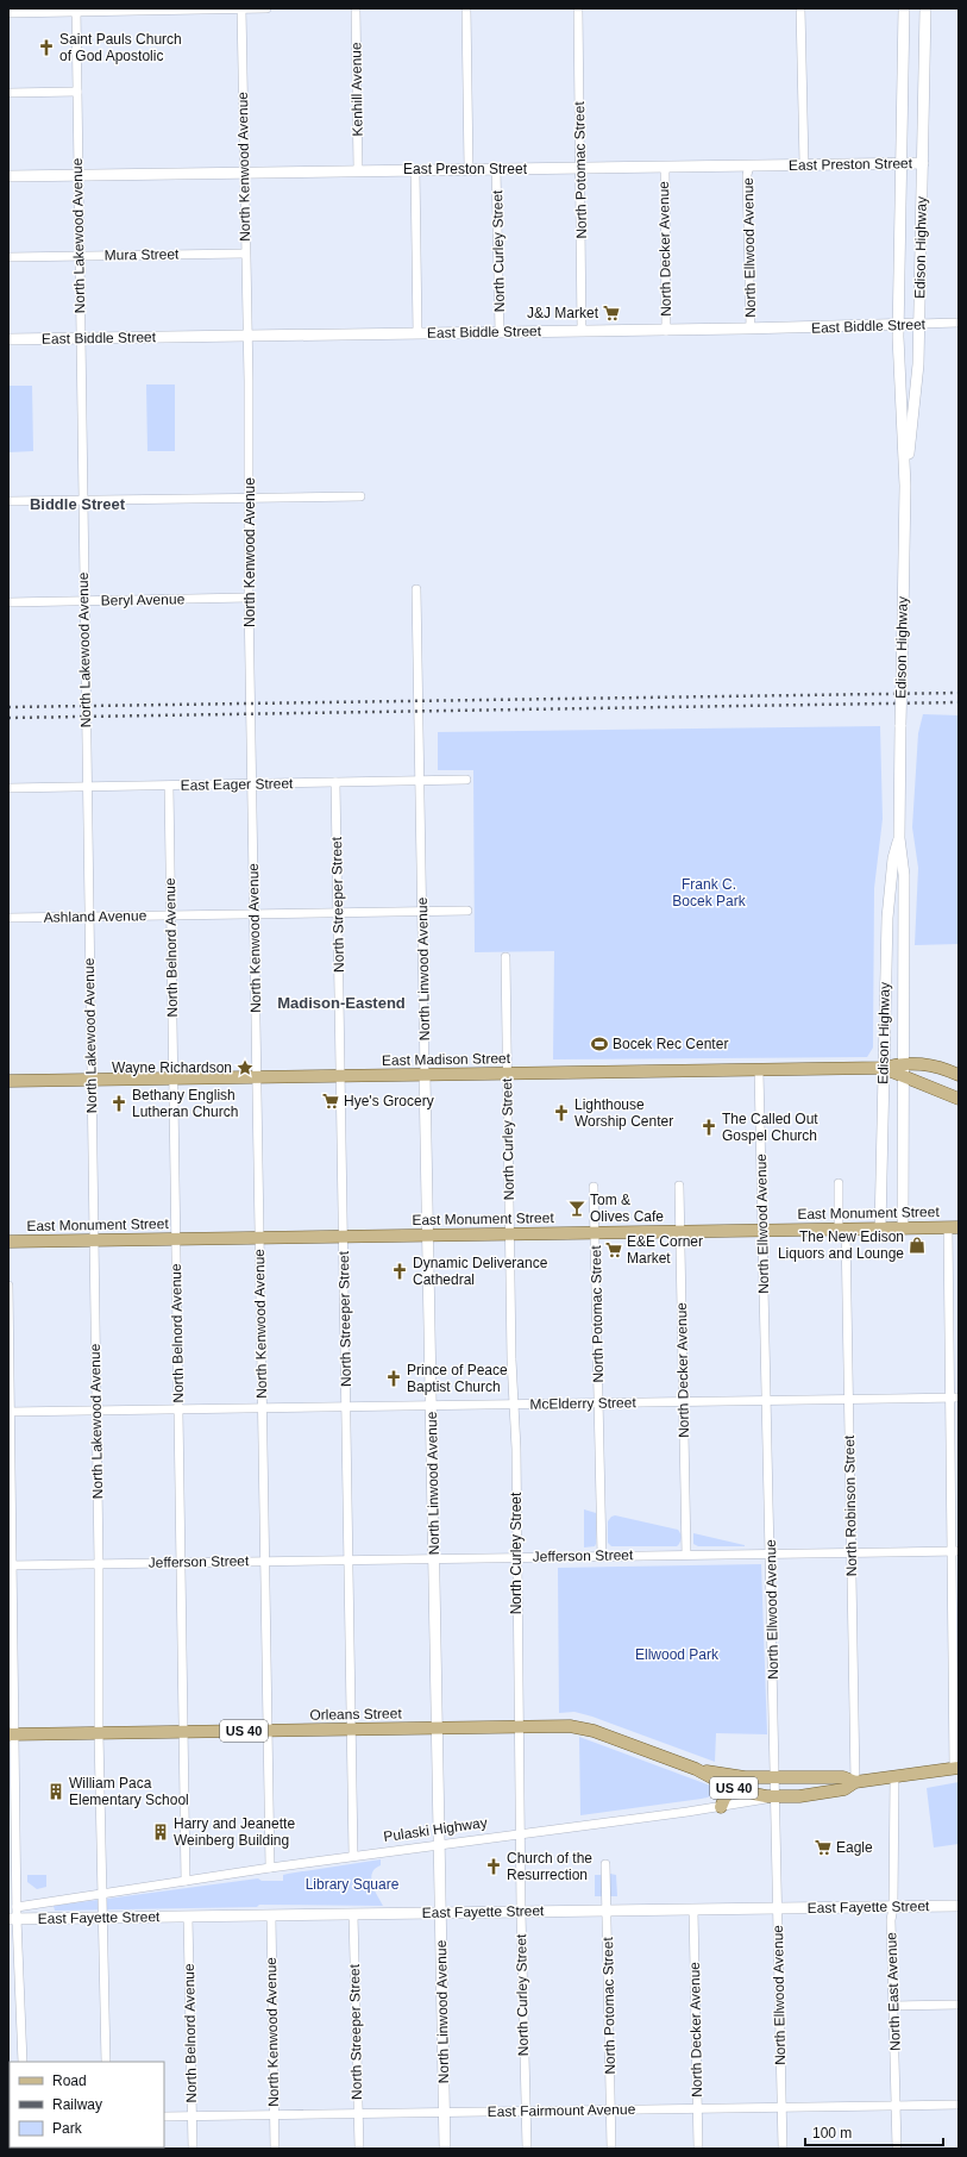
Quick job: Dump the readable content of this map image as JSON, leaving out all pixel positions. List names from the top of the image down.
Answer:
{
  "streets": {
    "main road": [
      "East Preston Street",
      "Edison Highway",
      "East Biddle Street",
      "North Linwood Avenue",
      "East Madison Street",
      "East Monument Street",
      "Orleans Street",
      "US 40",
      "Pulaski Highway",
      "East Fayette Street"
    ],
    "street": [
      "Kenhill Avenue",
      "North Kenwood Avenue",
      "North Potomac Street",
      "North Lakewood Avenue",
      "North Ellwood Avenue",
      "North Decker Avenue",
      "North Curley Street",
      "Mura Street",
      "Beryl Avenue",
      "East Eager Street",
      "North Streeper Street",
      "Ashland Avenue",
      "North Belnord Avenue",
      "McElderry Street",
      "North Robinson Street",
      "Jefferson Street",
      "North East Avenue",
      "East Fairmount Avenue"
    ]
  },
  "crossings": [
    ["Kenhill Avenue", "East Preston Street"],
    ["East Preston Street", "North Kenwood Avenue"],
    ["East Preston Street", "North Potomac Street"],
    ["East Preston Street", "North Lakewood Avenue"],
    ["East Preston Street", "North Ellwood Avenue"],
    ["East Preston Street", "Edison Highway"],
    ["East Preston Street", "North Decker Avenue"],
    ["East Preston Street", "North Curley Street"],
    ["North Kenwood Avenue", "Mura Street"],
    ["North Kenwood Avenue", "East Biddle Street"],
    ["North Kenwood Avenue", "Beryl Avenue"],
    ["North Kenwood Avenue", "East Eager Street"],
    ["North Kenwood Avenue", "Ashland Avenue"],
    ["North Kenwood Avenue", "East Madison Street"],
    ["North Kenwood Avenue", "East Monument Street"],
    ["North Kenwood Avenue", "McElderry Street"],
    ["North Kenwood Avenue", "Jefferson Street"],
    ["North Kenwood Avenue", "Orleans Street"],
    ["North Kenwood Avenue", "Pulaski Highway"],
    ["North Kenwood Avenue", "East Fayette Street"],
    ["North Kenwood Avenue", "East Fairmount Avenue"],
    ["North Potomac Street", "East Biddle Street"],
    ["North Potomac Street", "East Monument Street"],
    ["North Potomac Street", "McElderry Street"],
    ["North Potomac Street", "Jefferson Street"],
    ["North Potomac Street", "East Fayette Street"],
    ["North Potomac Street", "East Fairmount Avenue"],
    ["North Lakewood Avenue", "Mura Street"],
    ["North Lakewood Avenue", "East Biddle Street"],
    ["North Lakewood Avenue", "Beryl Avenue"],
    ["North Lakewood Avenue", "East Eager Street"],
    ["North Lakewood Avenue", "Ashland Avenue"],
    ["North Lakewood Avenue", "East Madison Street"],
    ["North Lakewood Avenue", "East Monument Street"],
    ["North Lakewood Avenue", "McElderry Street"],
    ["North Lakewood Avenue", "Jefferson Street"],
    ["North Lakewood Avenue", "Orleans Street"],
    ["North Lakewood Avenue", "Pulaski Highway"],
    ["North Lakewood Avenue", "East Fayette Street"],
    ["North Ellwood Avenue", "East Biddle Street"],
    ["North Ellwood Avenue", "East Madison Street"],
    ["North Ellwood Avenue", "East Monument Street"],
    ["North Ellwood Avenue", "McElderry Street"],
    ["North Ellwood Avenue", "Jefferson Street"],
    ["North Ellwood Avenue", "Orleans Street"],
    ["North Ellwood Avenue", "Pulaski Highway"],
    ["North Ellwood Avenue", "East Fayette Street"],
    ["North Ellwood Avenue", "East Fairmount Avenue"],
    ["Edison Highway", "East Biddle Street"],
    ["Edison Highway", "East Madison Street"],
    ["Edison Highway", "East Monument Street"],
    ["North Decker Avenue", "East Biddle Street"],
    ["North Decker Avenue", "East Monument Street"],
    ["North Decker Avenue", "McElderry Street"],
    ["North Decker Avenue", "Jefferson Street"],
    ["North Decker Avenue", "East Fayette Street"],
    ["North Decker Avenue", "East Fairmount Avenue"],
    ["North Curley Street", "East Biddle Street"],
    ["North Curley Street", "East Madison Street"],
    ["North Curley Street", "East Monument Street"],
    ["North Curley Street", "McElderry Street"],
    ["North Curley Street", "Jefferson Street"],
    ["North Curley Street", "Orleans Street"],
    ["North Curley Street", "Pulaski Highway"],
    ["North Curley Street", "East Fayette Street"],
    ["North Curley Street", "East Fairmount Avenue"],
    ["East Eager Street", "North Streeper Street"],
    ["East Eager Street", "North Belnord Avenue"],
    ["East Eager Street", "North Linwood Avenue"],
    ["North Streeper Street", "Ashland Avenue"],
    ["North Streeper Street", "East Madison Street"],
    ["North Streeper Street", "East Monument Street"],
    ["North Streeper Street", "McElderry Street"],
    ["North Streeper Street", "Jefferson Street"],
    ["North Streeper Street", "Orleans Street"],
    ["North Streeper Street", "Pulaski Highway"],
    ["North Streeper Street", "East Fayette Street"],
    ["North Streeper Street", "East Fairmount Avenue"],
    ["Ashland Avenue", "North Belnord Avenue"],
    ["Ashland Avenue", "North Linwood Avenue"],
    ["North Belnord Avenue", "East Madison Street"],
    ["North Belnord Avenue", "East Monument Street"],
    ["North Belnord Avenue", "McElderry Street"],
    ["North Belnord Avenue", "Jefferson Street"],
    ["North Belnord Avenue", "Orleans Street"],
    ["North Belnord Avenue", "Pulaski Highway"],
    ["North Belnord Avenue", "East Fayette Street"],
    ["North Belnord Avenue", "East Fairmount Avenue"],
    ["North Linwood Avenue", "East Madison Street"],
    ["North Linwood Avenue", "East Monument Street"],
    ["North Linwood Avenue", "McElderry Street"],
    ["North Linwood Avenue", "Jefferson Street"],
    ["North Linwood Avenue", "Orleans Street"],
    ["North Linwood Avenue", "Pulaski Highway"],
    ["North Linwood Avenue", "East Fayette Street"],
    ["North Linwood Avenue", "East Fairmount Avenue"],
    ["East Monument Street", "North Robinson Street"],
    ["McElderry Street", "North Robinson Street"],
    ["North Robinson Street", "Jefferson Street"],
    ["North Robinson Street", "Pulaski Highway"],
    ["Orleans Street", "Pulaski Highway"],
    ["Pulaski Highway", "North East Avenue"],
    ["East Fayette Street", "North East Avenue"],
    ["North East Avenue", "East Fairmount Avenue"]
  ],
  "districts": ["Biddle Street", "Madison-Eastend"],
  "parks": ["Frank C. Bocek Park", "Ellwood Park", "Library Square"],
  "places": {
    "church": [
      "Saint Pauls Church of God Apostolic",
      "Bethany English Lutheran Church",
      "Lighthouse Worship Center",
      "The Called Out Gospel Church",
      "Dynamic Deliverance Cathedral",
      "Prince of Peace Baptist Church",
      "Church of the Resurrection"
    ],
    "supermarket": [
      "J&J Market",
      "Hye's Grocery",
      "E&E Corner Market",
      "Eagle"
    ],
    "sports": ["Bocek Rec Center"],
    "place": ["Wayne Richardson"],
    "bar": ["Tom & Olives Cafe"],
    "shop": ["The New Edison Liquors and Lounge"],
    "building": ["William Paca Elementary School", "Harry and Jeanette Weinberg Building"]
  },
  "legend": ["Road", "Railway", "Park"],
  "scale_bar": "100 m"
}
